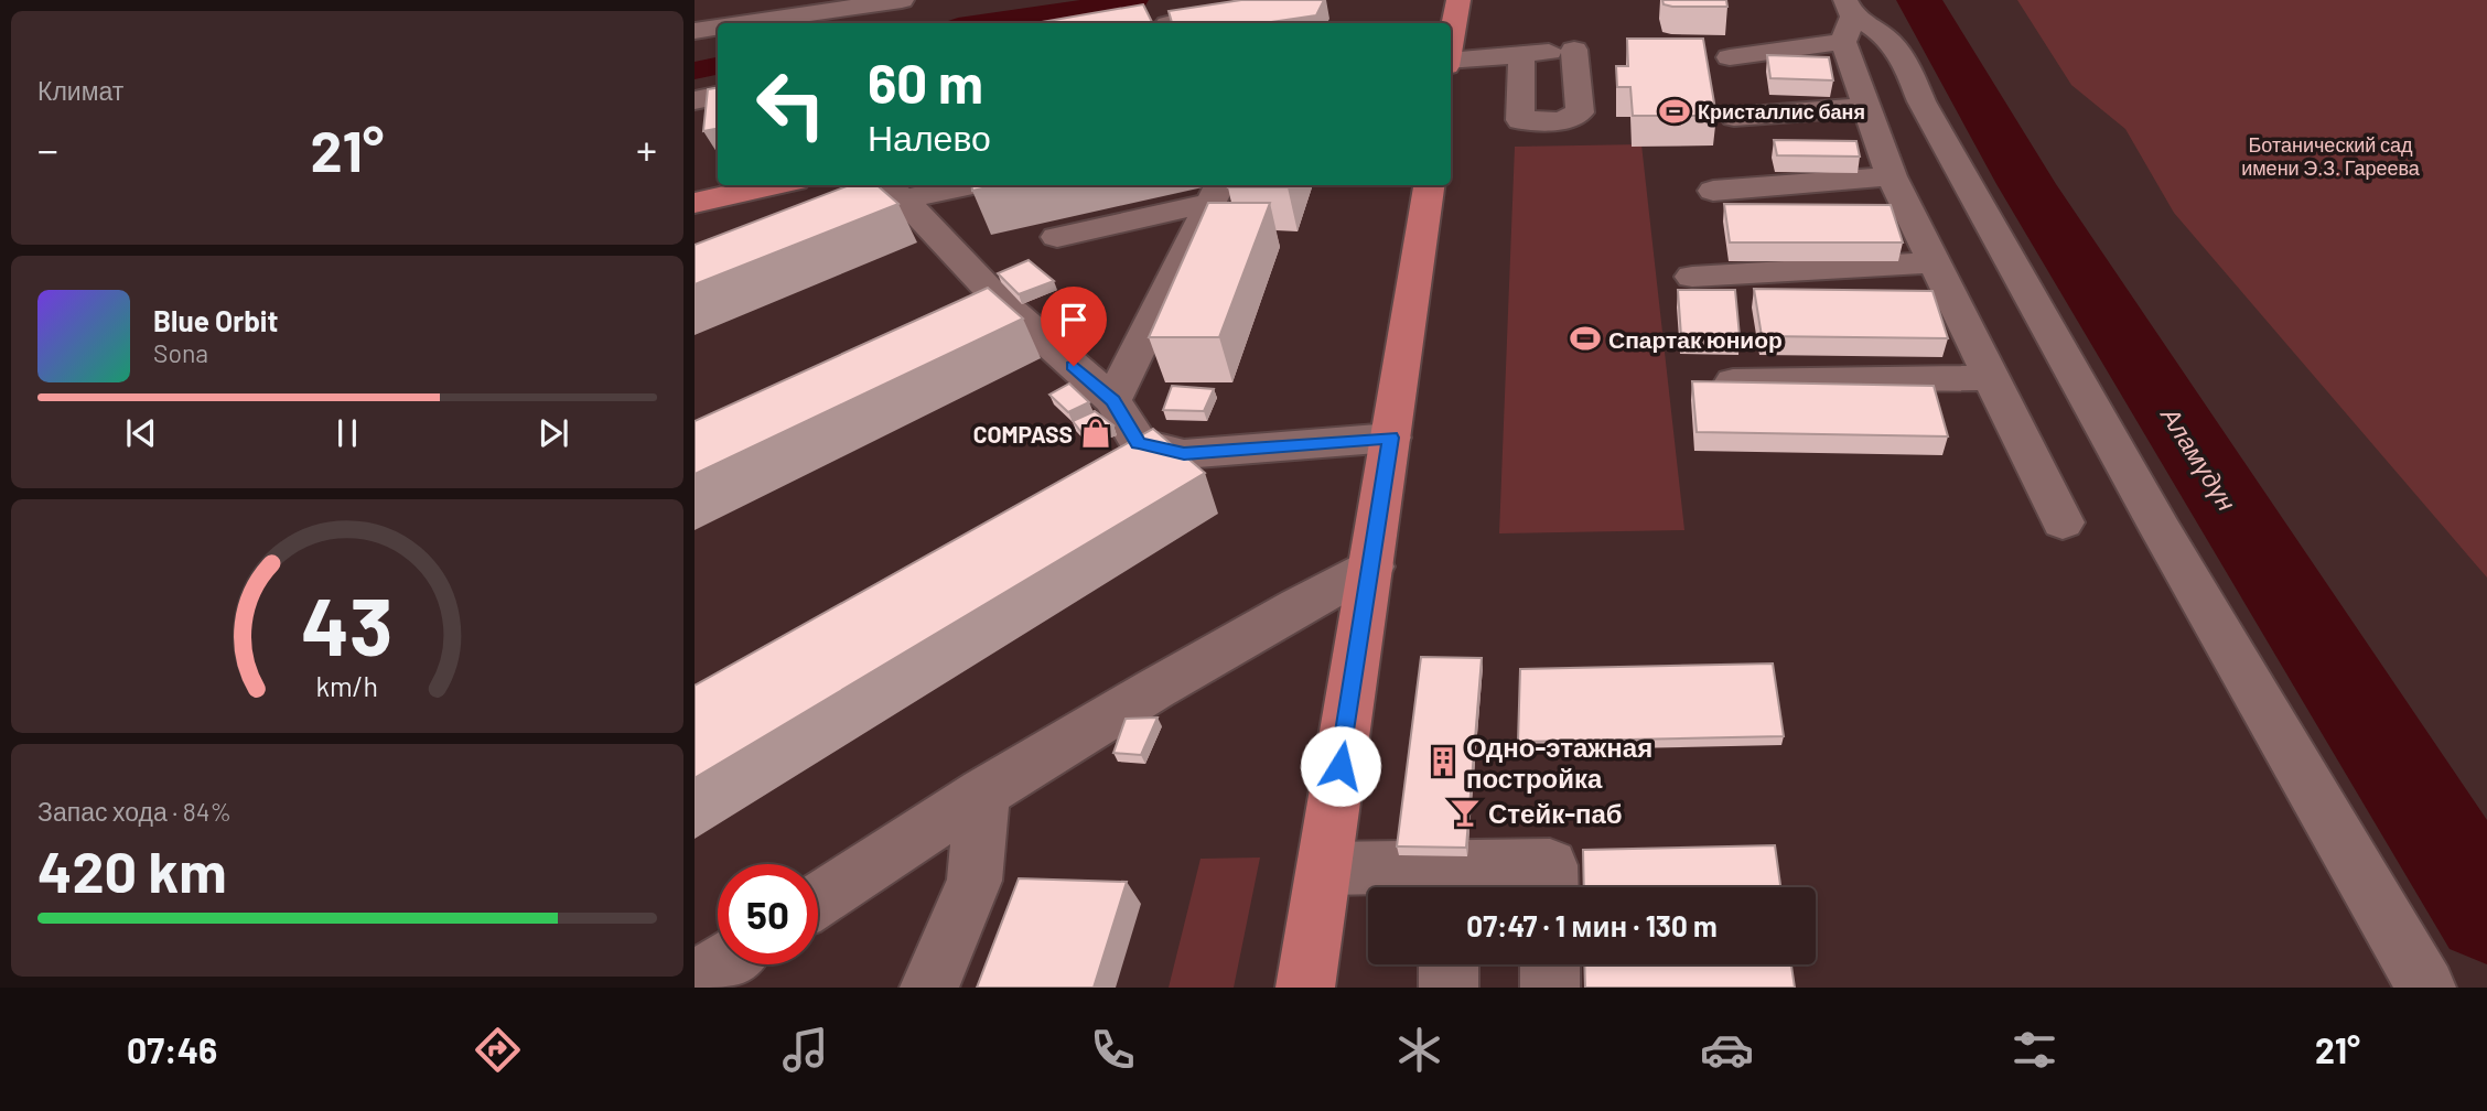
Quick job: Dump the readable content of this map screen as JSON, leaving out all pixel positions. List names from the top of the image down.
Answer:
{
  "water": ["Аламүдүн"],
  "parks": ["Ботанический сад имени Э.З. Гареева"],
  "places": {
    "sports": ["Кристаллис баня", "Спартак юниор"],
    "shop": ["COMPASS"],
    "building": ["Одно-этажная постройка"],
    "bar": ["Стейк-паб"]
  },
  "page": {
    "tile": [
      "Климат",
      ["Запас хода · 84%", "420 km"]
    ],
    "turn": ["60 m", "Налево"],
    "heat": ["−", "21°", "+"],
    "song": ["Blue Orbit", "Sona"],
    "limit": "50",
    "trip": "07:47 · 1 мин · 130 m",
    "tabs": ["07:46", "21°"],
    "gauge": ["43", "km/h"]
  }
}
